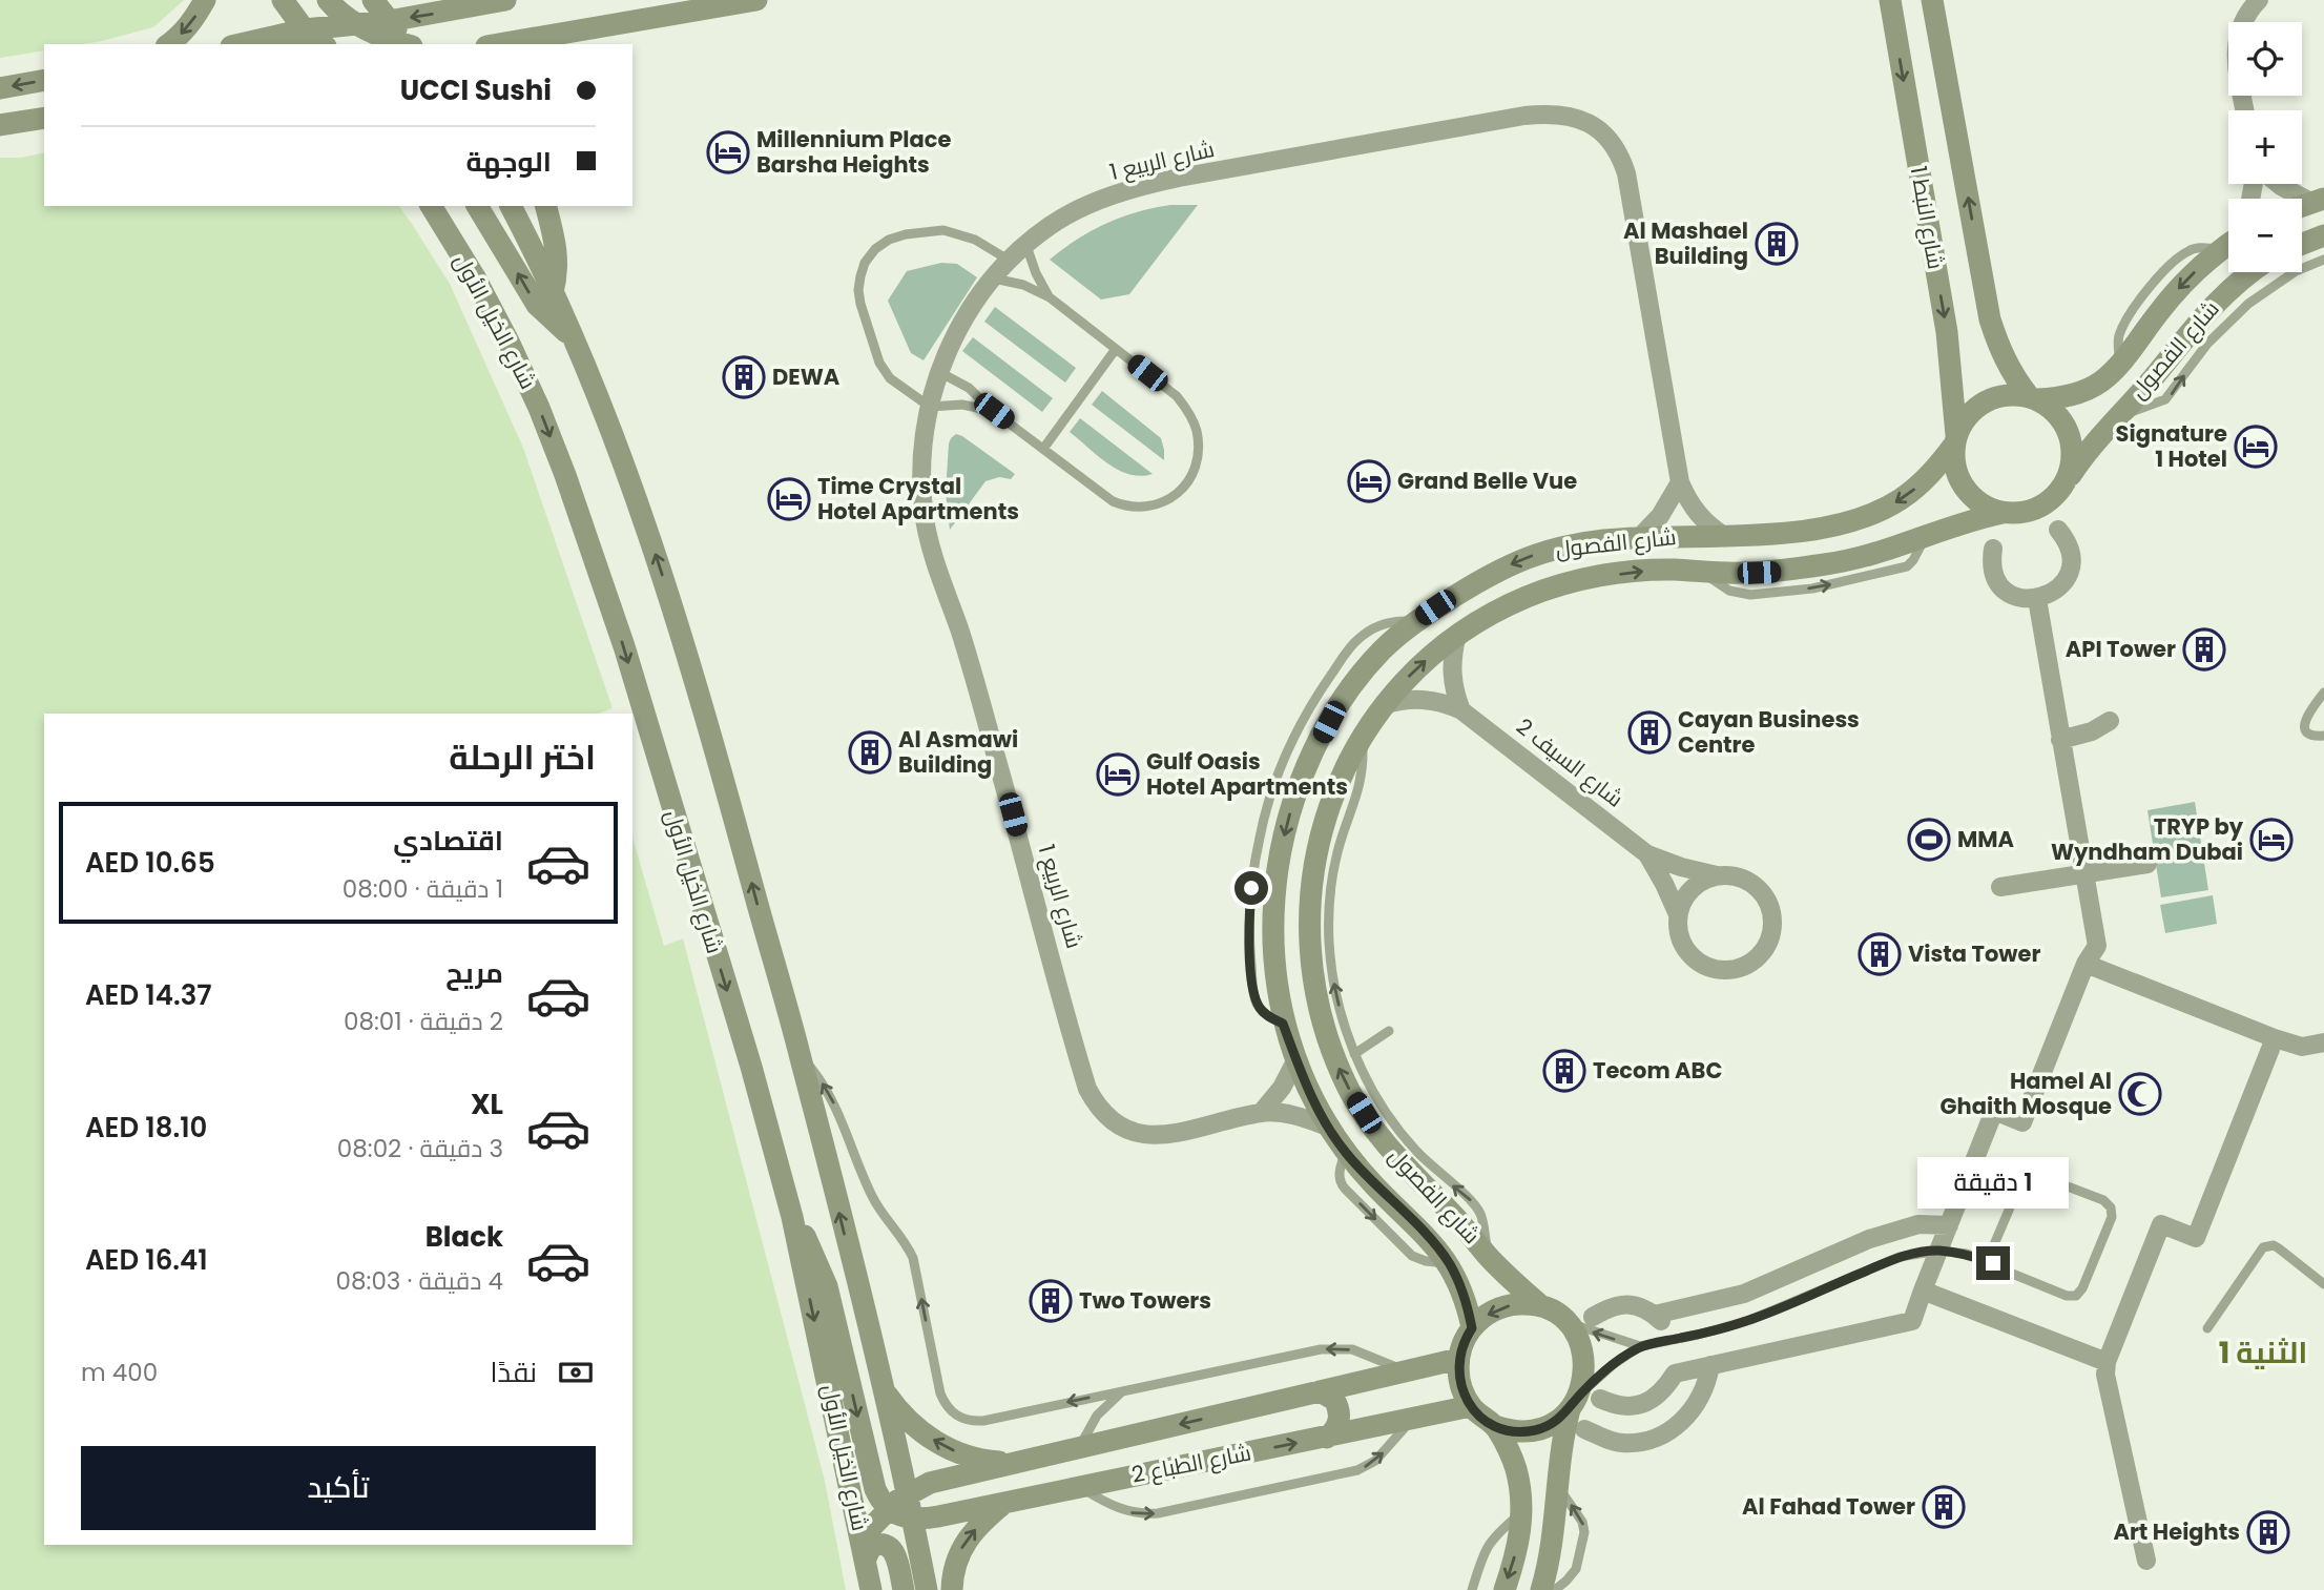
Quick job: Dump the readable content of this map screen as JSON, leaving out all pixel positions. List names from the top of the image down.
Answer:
{
  "streets": {
    "street": [
      "شارع الربيع 1",
      "شارع النبط 1",
      "شارع الخيل الأول",
      "شارع الفصول",
      "شارع السيف 2",
      "شارع الطباع 2"
    ]
  },
  "crossings": [
    ["شارع الربيع 1", "شارع الفصول"],
    ["شارع النبط 1", "شارع الفصول"],
    ["شارع الخيل الأول", "شارع الطباع 2"],
    ["شارع الفصول", "شارع السيف 2"],
    ["شارع الفصول", "شارع الطباع 2"]
  ],
  "districts": ["الثنية 1"],
  "places": {
    "hotel": [
      "Millennium Place Barsha Heights",
      "Signature 1 Hotel",
      "Grand Belle Vue",
      "Time Crystal Hotel Apartments",
      "Gulf Oasis Hotel Apartments",
      "TRYP by Wyndham Dubai"
    ],
    "building": [
      "Al Mashael Building",
      "DEWA",
      "API Tower",
      "Cayan Business Centre",
      "Al Asmawi Building",
      "Vista Tower",
      "Tecom ABC",
      "Two Towers",
      "Al Fahad Tower",
      "Art Heights"
    ],
    "sports": ["MMA"],
    "mosque": ["Hamel Al Ghaith Mosque"]
  },
  "page": {
    "map_buttons": ["+", "−"],
    "banner": ["UCCI Sushi", "الوجهة"],
    "heading": "اختر الرحلة",
    "list": [
      {
        "name": "اقتصادي",
        "note": "1 دقيقة · 08:00",
        "value": "AED 10.65"
      },
      {
        "name": "مريح",
        "note": "2 دقيقة · 08:01",
        "value": "AED 14.37"
      },
      {
        "name": "XL",
        "note": "3 دقيقة · 08:02",
        "value": "AED 18.10"
      },
      {
        "name": "Black",
        "note": "4 دقيقة · 08:03",
        "value": "AED 16.41"
      }
    ],
    "bubble": "1 دقيقة",
    "pay": ["نقدًا", "400 m"],
    "buttons": "تأكيد"
  }
}
